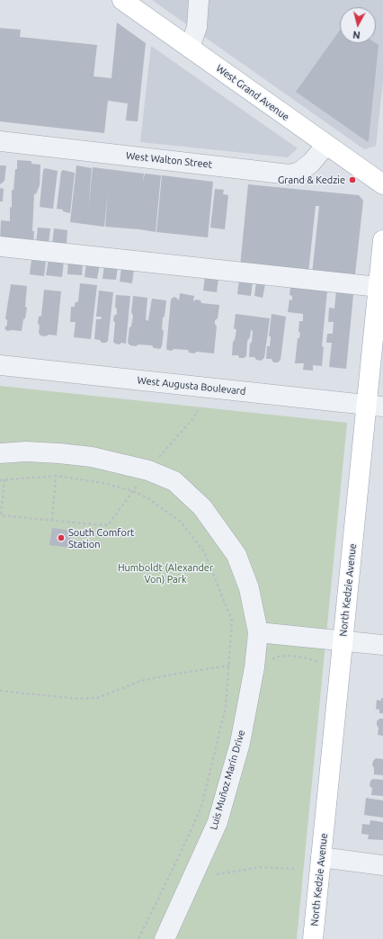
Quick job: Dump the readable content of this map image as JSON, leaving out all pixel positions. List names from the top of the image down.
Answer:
{
  "streets": {
    "main road": ["West Grand Avenue", "North Kedzie Avenue"],
    "street": ["West Walton Street", "West Augusta Boulevard", "Luis Muñoz Marín Drive"]
  },
  "crossings": [
    ["West Grand Avenue", "West Walton Street"],
    ["West Augusta Boulevard", "North Kedzie Avenue"]
  ],
  "parks": ["Humboldt (Alexander Von) Park"],
  "places": ["Grand & Kedzie", "South Comfort Station"],
  "north": "bottom"
}
